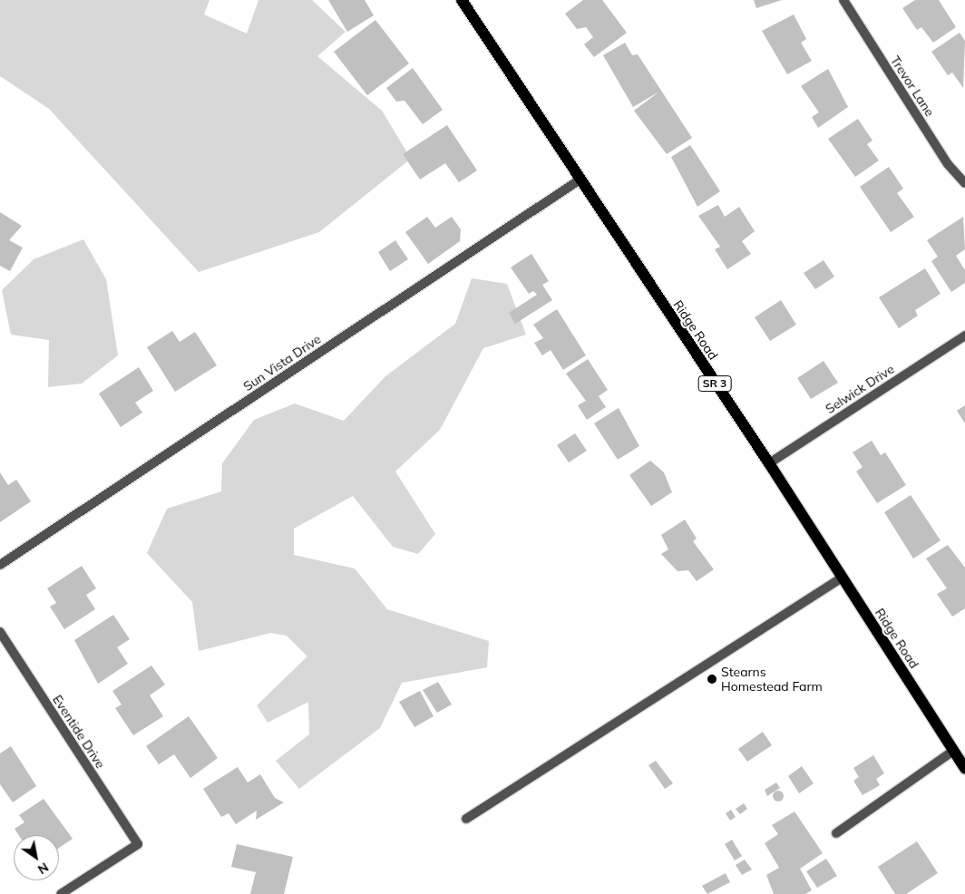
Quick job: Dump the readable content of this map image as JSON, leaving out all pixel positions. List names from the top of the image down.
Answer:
{
  "streets": {
    "main road": ["Ridge Road", "SR 3"],
    "street": [
      "Trevor Lane",
      "Sun Vista Drive",
      "Selwick Drive",
      "Eventide Drive"
    ]
  },
  "crossings": [
    ["Ridge Road", "Sun Vista Drive"],
    ["Ridge Road", "Selwick Drive"]
  ],
  "places": ["Stearns Homestead Farm"],
  "north": "bottom right"
}
